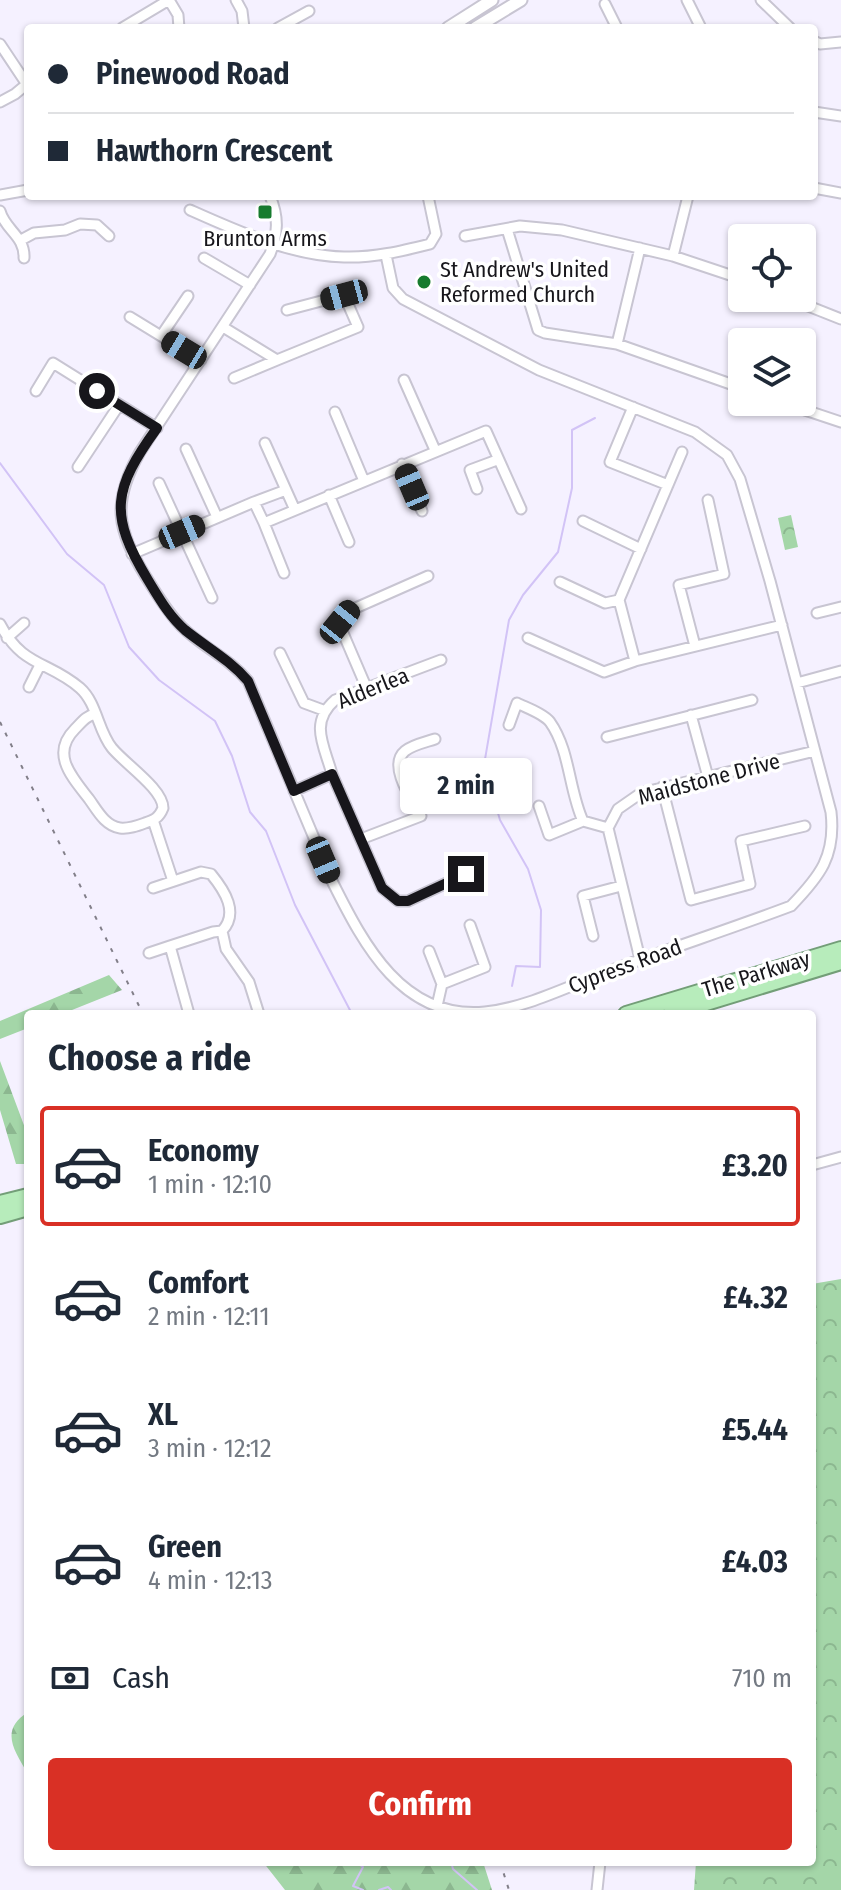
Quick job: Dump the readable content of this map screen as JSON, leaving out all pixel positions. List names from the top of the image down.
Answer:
{
  "streets": {
    "highway": ["The Parkway"],
    "street": ["Alderlea", "Maidstone Drive", "Cypress Road"]
  },
  "crossings": [
    ["Maidstone Drive", "Cypress Road"]
  ],
  "places": {
    "transit": ["Brunton Arms"],
    "other": ["St Andrew's United Reformed Church"]
  },
  "page": {
    "banner": ["Pinewood Road", "Hawthorn Crescent"],
    "bubble": "2 min",
    "heading": "Choose a ride",
    "list": [
      {
        "name": "Economy",
        "note": "1 min · 12:10",
        "value": "£3.20"
      },
      {
        "name": "Comfort",
        "note": "2 min · 12:11",
        "value": "£4.32"
      },
      {
        "name": "XL",
        "note": "3 min · 12:12",
        "value": "£5.44"
      },
      {
        "name": "Green",
        "note": "4 min · 12:13",
        "value": "£4.03"
      }
    ],
    "pay": ["Cash", "710 m"],
    "buttons": "Confirm"
  }
}
